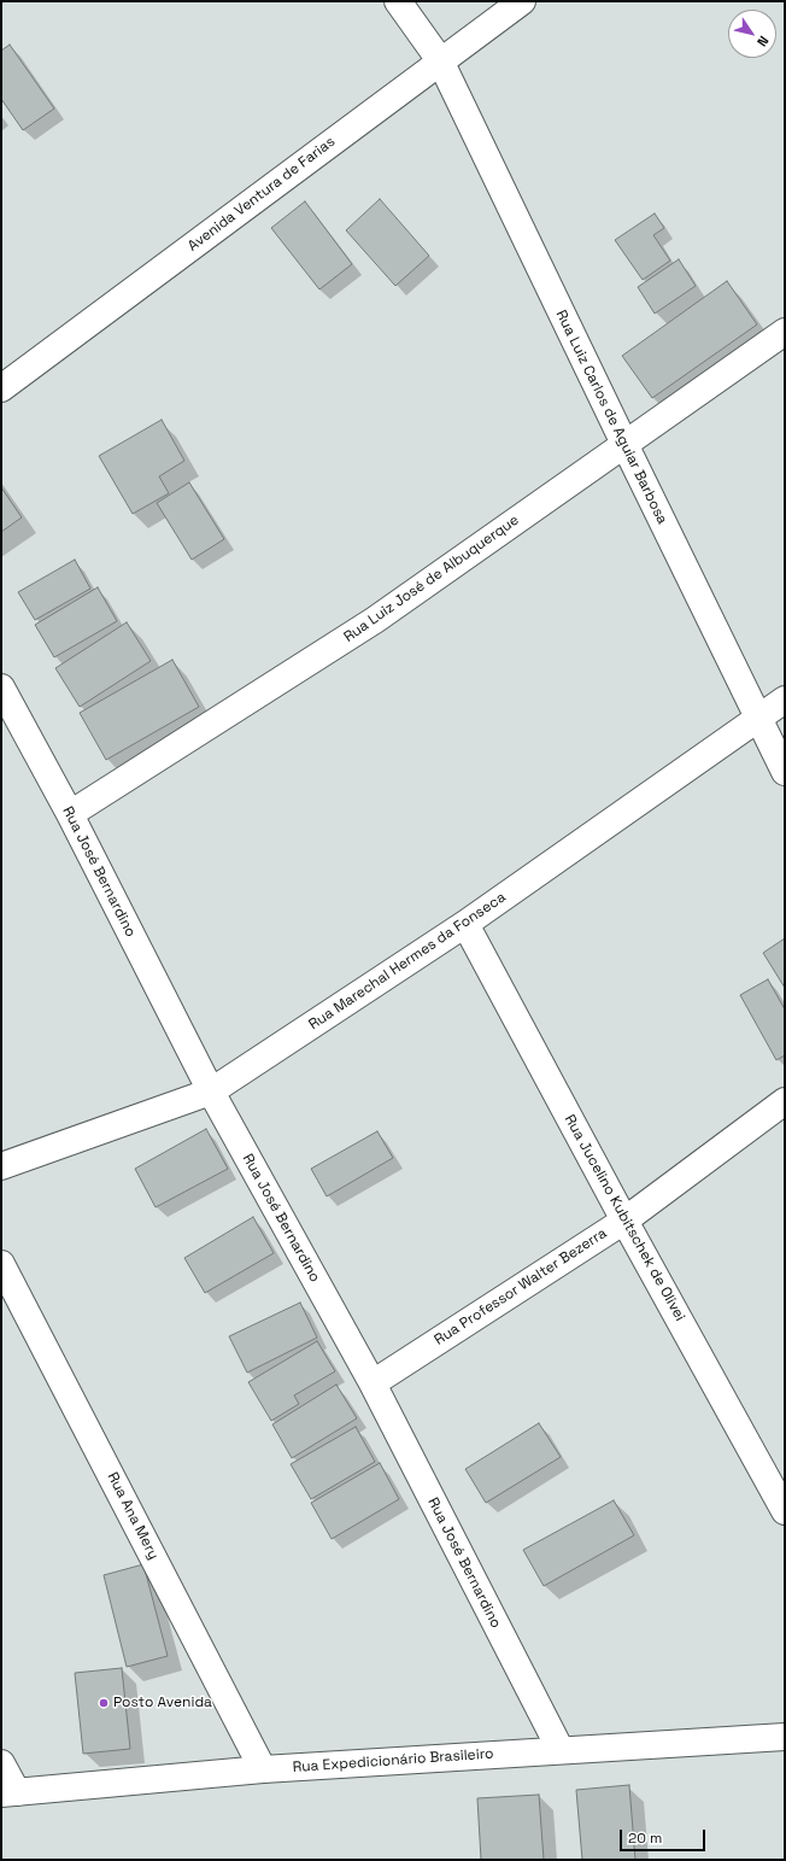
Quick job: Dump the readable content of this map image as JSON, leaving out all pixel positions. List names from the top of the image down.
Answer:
{
  "streets": {
    "street": [
      "Avenida Ventura de Farias",
      "Rua Luiz Carlos de Aguiar Barbosa",
      "Rua Luiz José de Albuquerque",
      "Rua José Bernardino",
      "Rua Marechal Hermes da Fonseca",
      "Rua Jucelino Kubitschek de Olivei",
      "Rua Professor Walter Bezerra",
      "Rua Ana Mery",
      "Rua Expedicionário Brasileiro"
    ]
  },
  "crossings": [
    ["Avenida Ventura de Farias", "Rua Luiz Carlos de Aguiar Barbosa"],
    ["Rua Luiz Carlos de Aguiar Barbosa", "Rua Luiz José de Albuquerque"],
    ["Rua Luiz Carlos de Aguiar Barbosa", "Rua Marechal Hermes da Fonseca"],
    ["Rua Luiz José de Albuquerque", "Rua José Bernardino"],
    ["Rua José Bernardino", "Rua Marechal Hermes da Fonseca"],
    ["Rua José Bernardino", "Rua Professor Walter Bezerra"],
    ["Rua José Bernardino", "Rua Expedicionário Brasileiro"],
    ["Rua Marechal Hermes da Fonseca", "Rua Jucelino Kubitschek de Olivei"],
    ["Rua Jucelino Kubitschek de Olivei", "Rua Professor Walter Bezerra"],
    ["Rua Ana Mery", "Rua Expedicionário Brasileiro"]
  ],
  "places": ["Posto Avenida"],
  "scale_bar": "20 m",
  "north": "bottom right"
}
